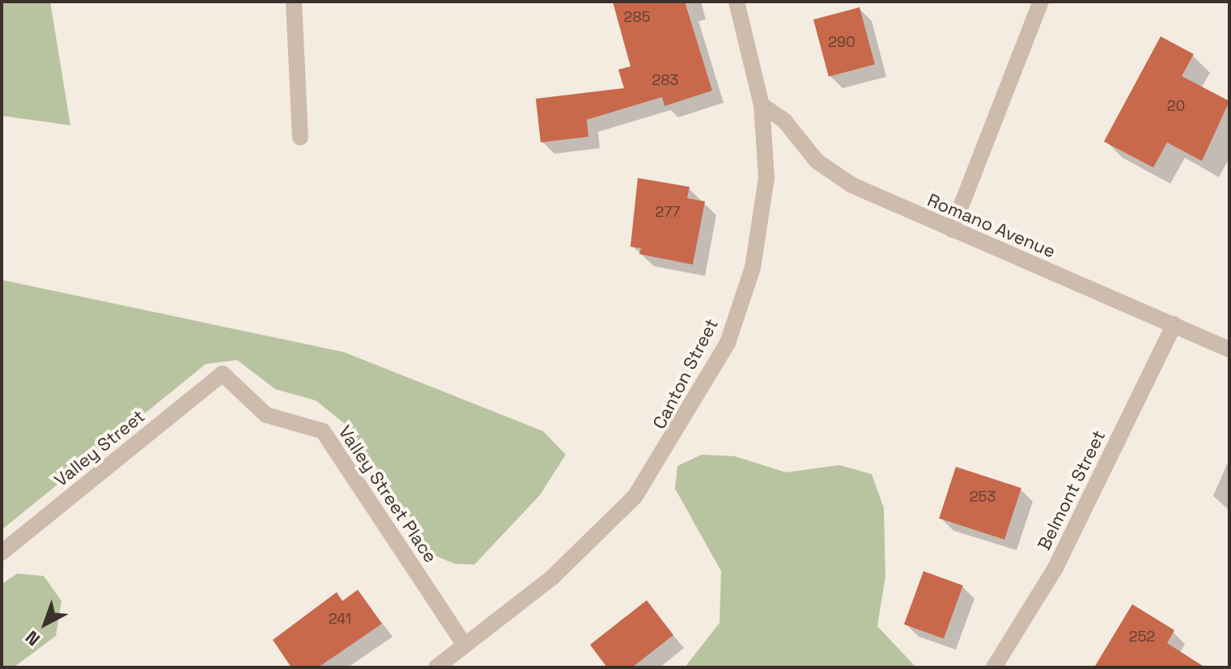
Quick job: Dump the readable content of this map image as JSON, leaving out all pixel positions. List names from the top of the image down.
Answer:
{
  "streets": {
    "street": [
      "Romano Avenue",
      "Canton Street",
      "Valley Street",
      "Belmont Street",
      "Valley Street Place"
    ]
  },
  "crossings": [
    ["Romano Avenue", "Canton Street"],
    ["Romano Avenue", "Belmont Street"],
    ["Canton Street", "Valley Street Place"],
    ["Valley Street", "Valley Street Place"]
  ],
  "house_numbers": [
    "285",
    "290",
    "283",
    "20",
    "277",
    "253",
    "241",
    "252"
  ],
  "north": "bottom left"
}
